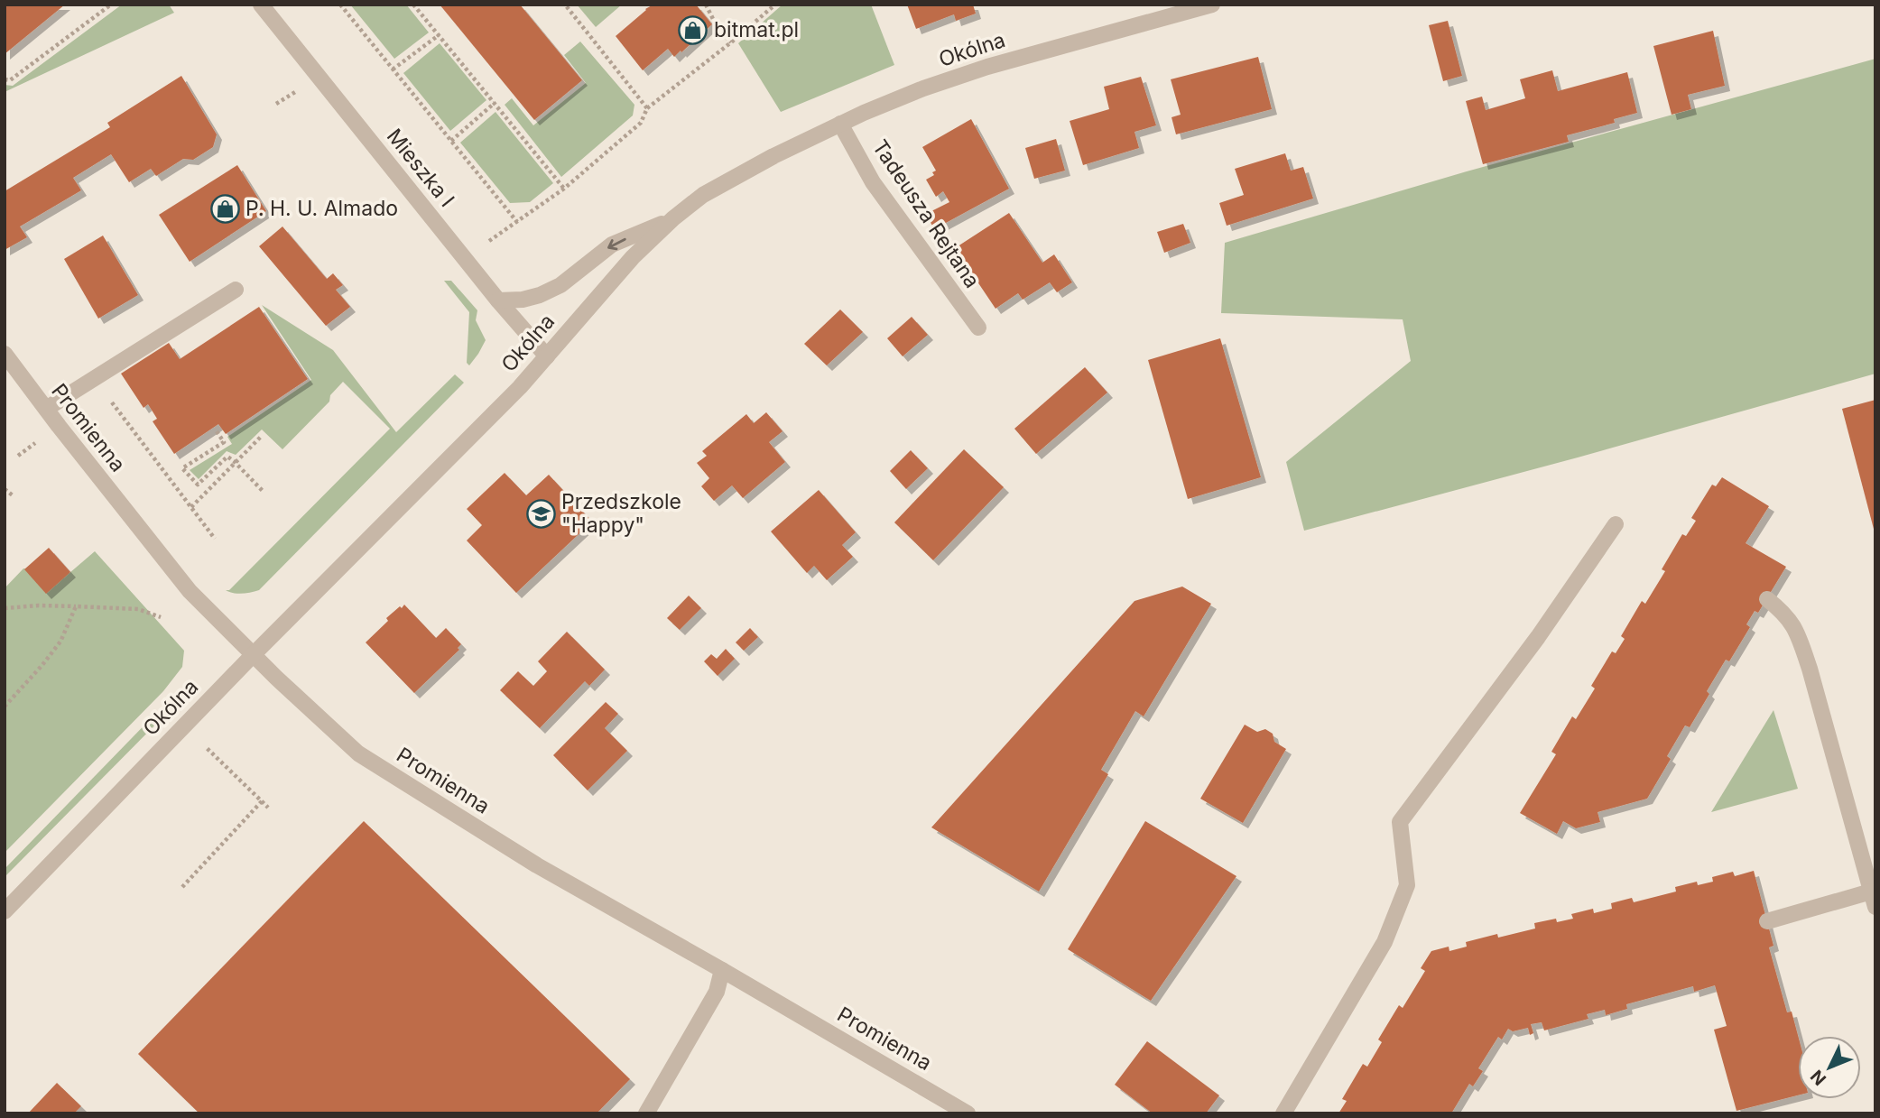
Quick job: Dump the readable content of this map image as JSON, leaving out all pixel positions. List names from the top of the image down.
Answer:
{
  "streets": {
    "street": [
      "Okólna",
      "Mieszka I",
      "Tadeusza Rejtana",
      "Promienna"
    ]
  },
  "crossings": [
    ["Okólna", "Mieszka I"],
    ["Okólna", "Tadeusza Rejtana"],
    ["Okólna", "Promienna"]
  ],
  "places": {
    "shop": ["bitmat.pl", "P. H. U. Almado"],
    "school or university": ["Przedszkole \"Happy\""]
  },
  "north": "bottom left"
}
